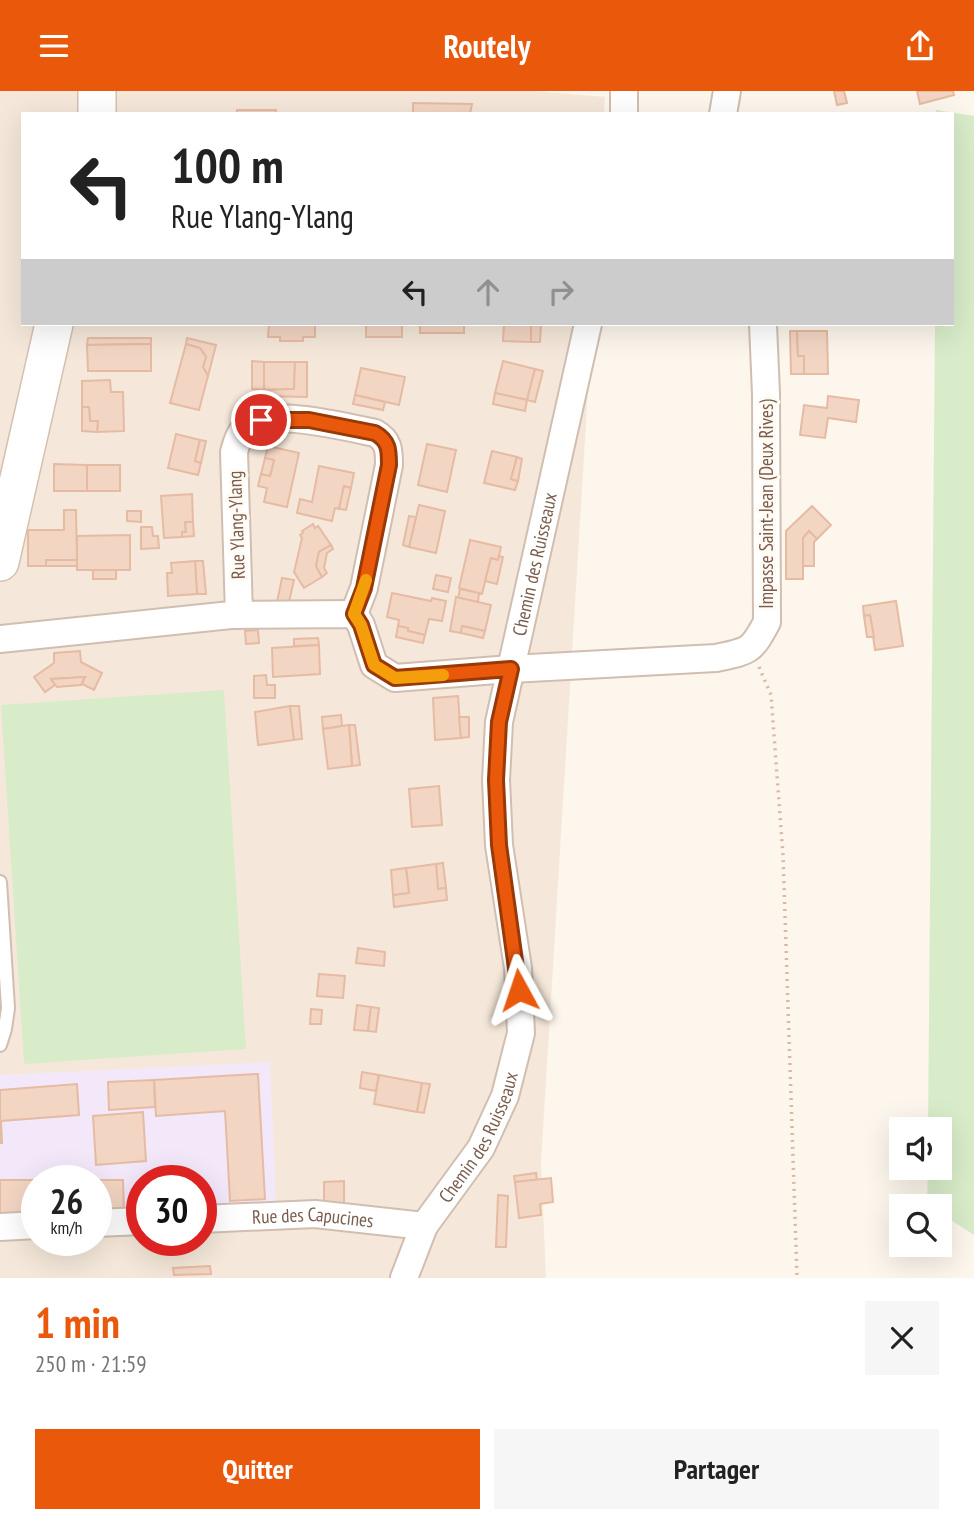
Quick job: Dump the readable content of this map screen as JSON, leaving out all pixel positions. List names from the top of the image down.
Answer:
{
  "streets": {
    "street": [
      "Impasse Saint-Jean (Deux Rives)",
      "Rue Ylang-Ylang",
      "Chemin des Ruisseaux",
      "Rue des Capucines"
    ]
  },
  "crossings": [
    ["Chemin des Ruisseaux", "Rue des Capucines"]
  ],
  "page": {
    "header": "Routely",
    "turn": ["100 m", "Rue Ylang-Ylang"],
    "speed": "26 km/h",
    "limit": "30",
    "heading": ["1 min", "250 m · 21:59"],
    "buttons": ["Quitter", "Partager"]
  }
}
